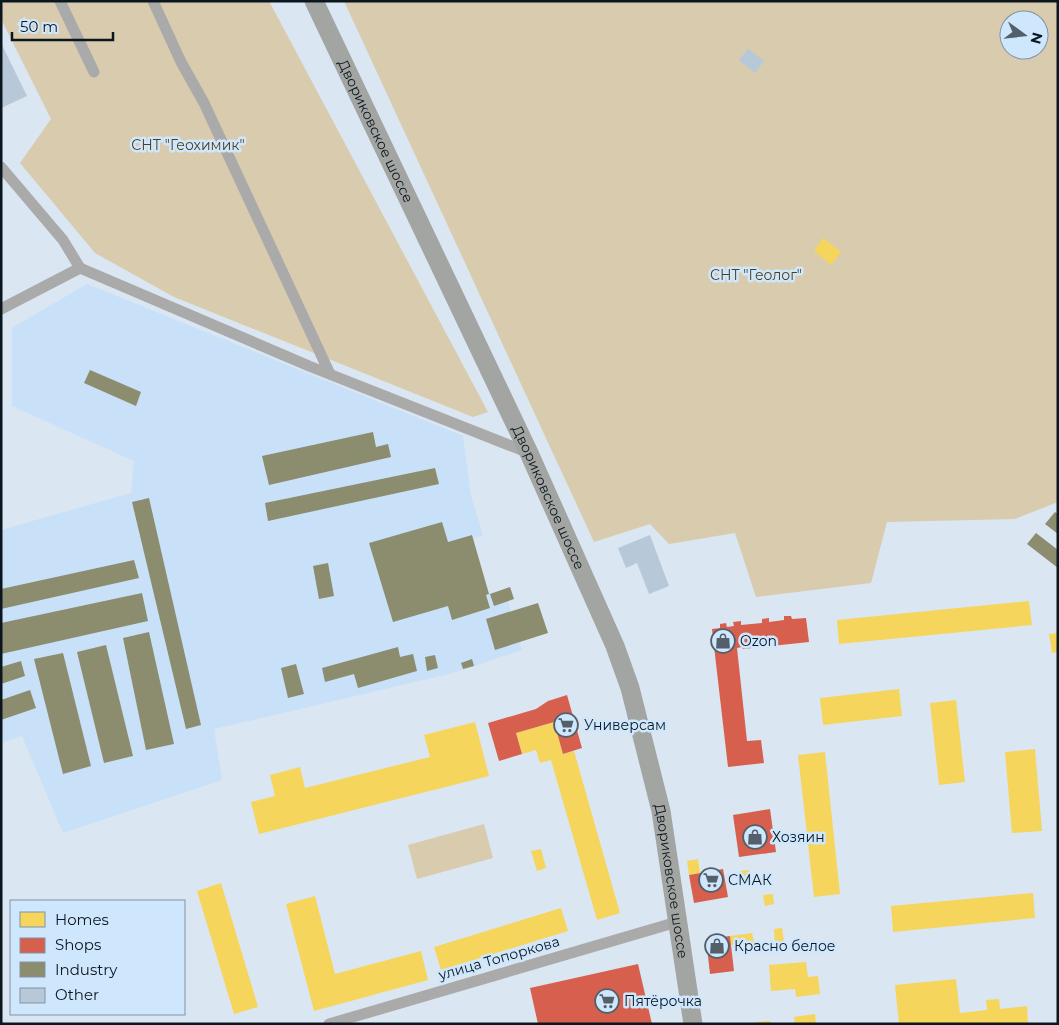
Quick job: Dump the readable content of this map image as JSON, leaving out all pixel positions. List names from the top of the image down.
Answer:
{
  "streets": {
    "main road": ["Двориковское шоссе"],
    "street": ["улица Топоркова"]
  },
  "crossings": [
    ["Двориковское шоссе", "улица Топоркова"]
  ],
  "parks": ["СНТ \"Геохимик\"", "СНТ \"Геолог\""],
  "places": {
    "shop": ["Ozon", "Хозяин", "Красно белое"],
    "supermarket": ["Универсам", "СМАК", "Пятёрочка"]
  },
  "legend": [
    "Homes",
    "Shops",
    "Industry",
    "Other"
  ],
  "scale_bar": "50 m",
  "north": "right"
}
